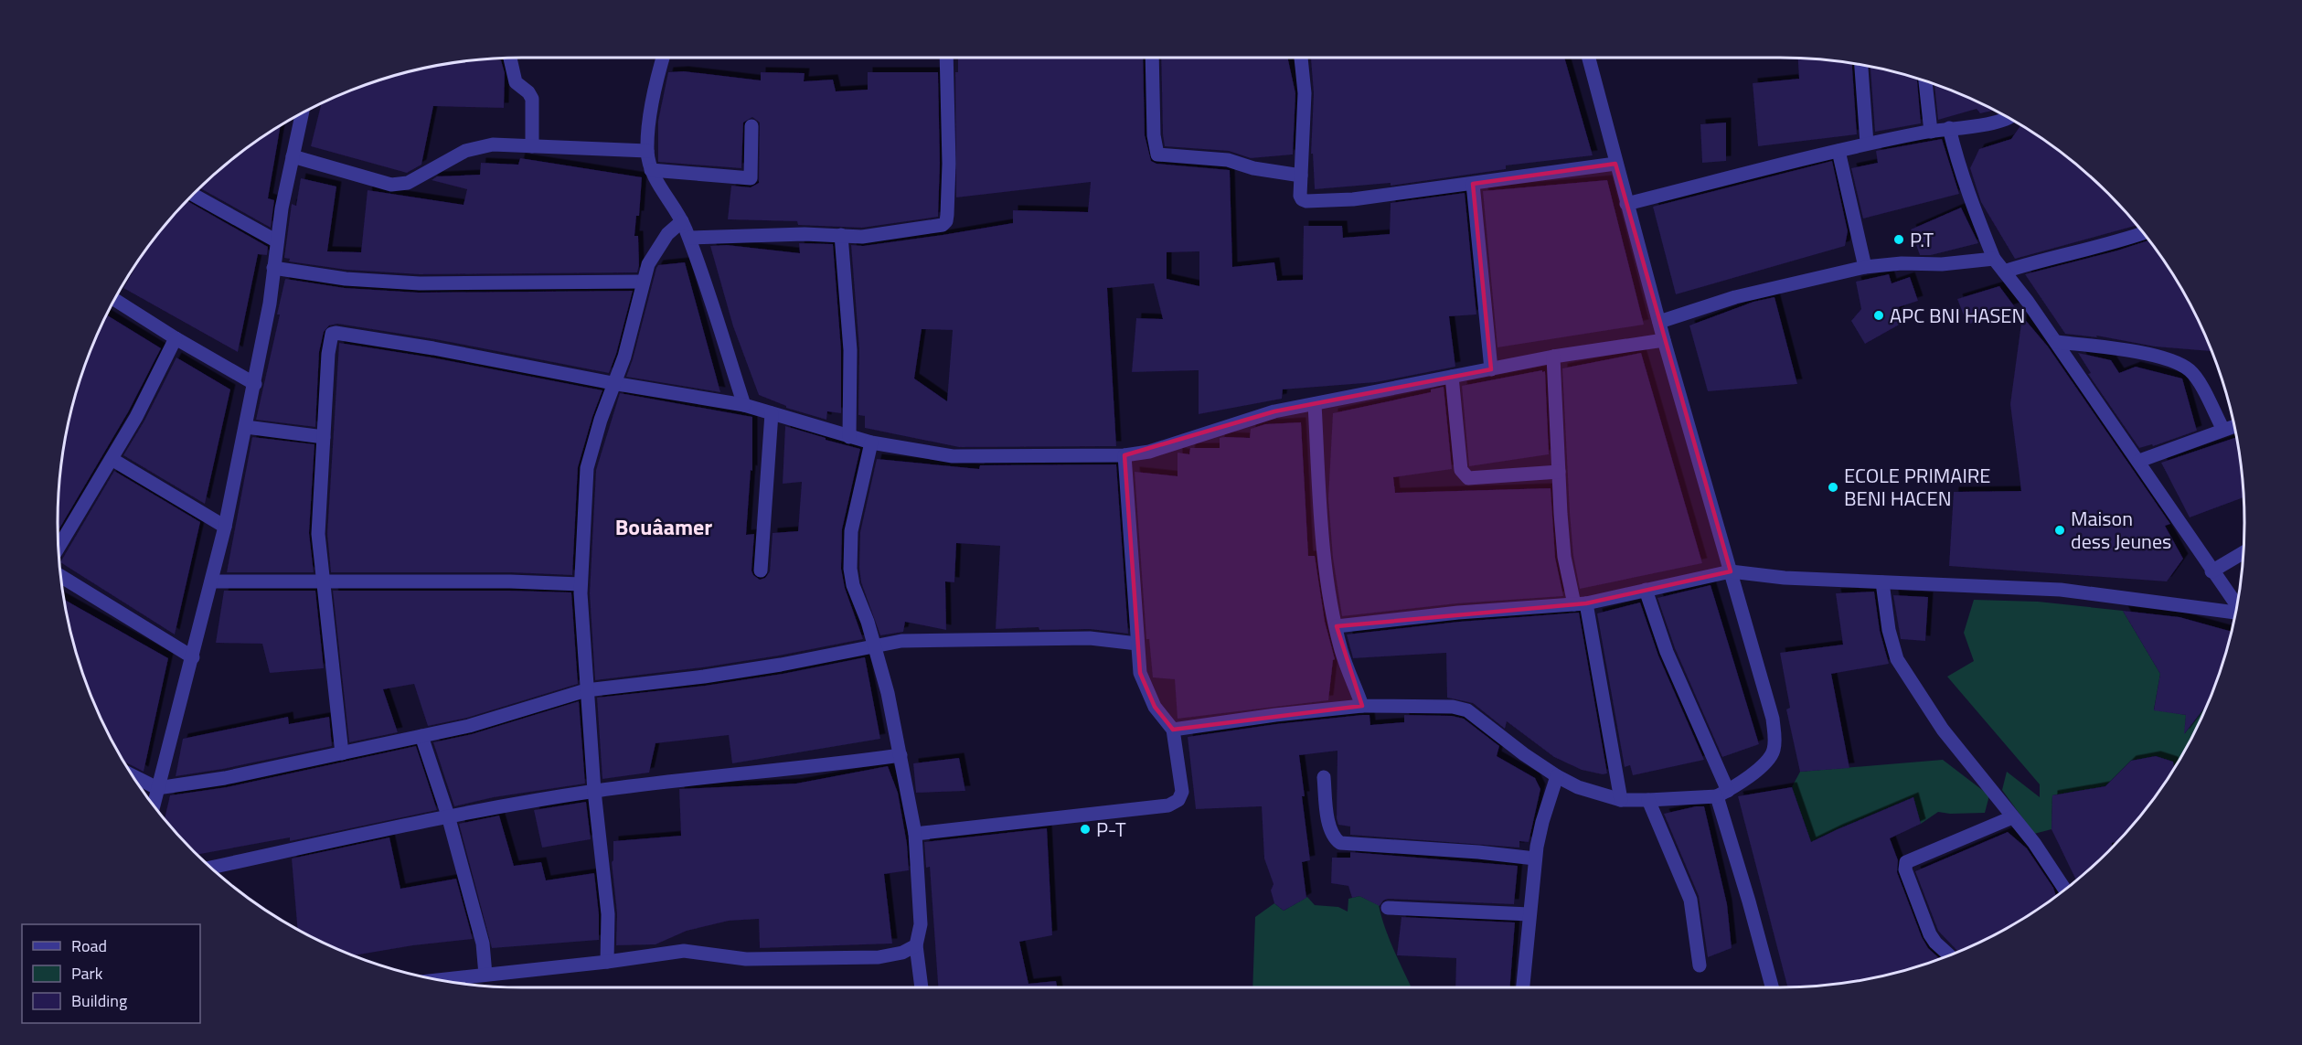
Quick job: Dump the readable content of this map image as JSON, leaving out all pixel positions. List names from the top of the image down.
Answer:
{
  "districts": ["Bouâamer"],
  "places": [
    "P.T",
    "APC BNI HASEN",
    "ECOLE PRIMAIRE BENI HACEN",
    "Maison dess Jeunes",
    "P-T"
  ],
  "legend": ["Road", "Park", "Building"]
}
